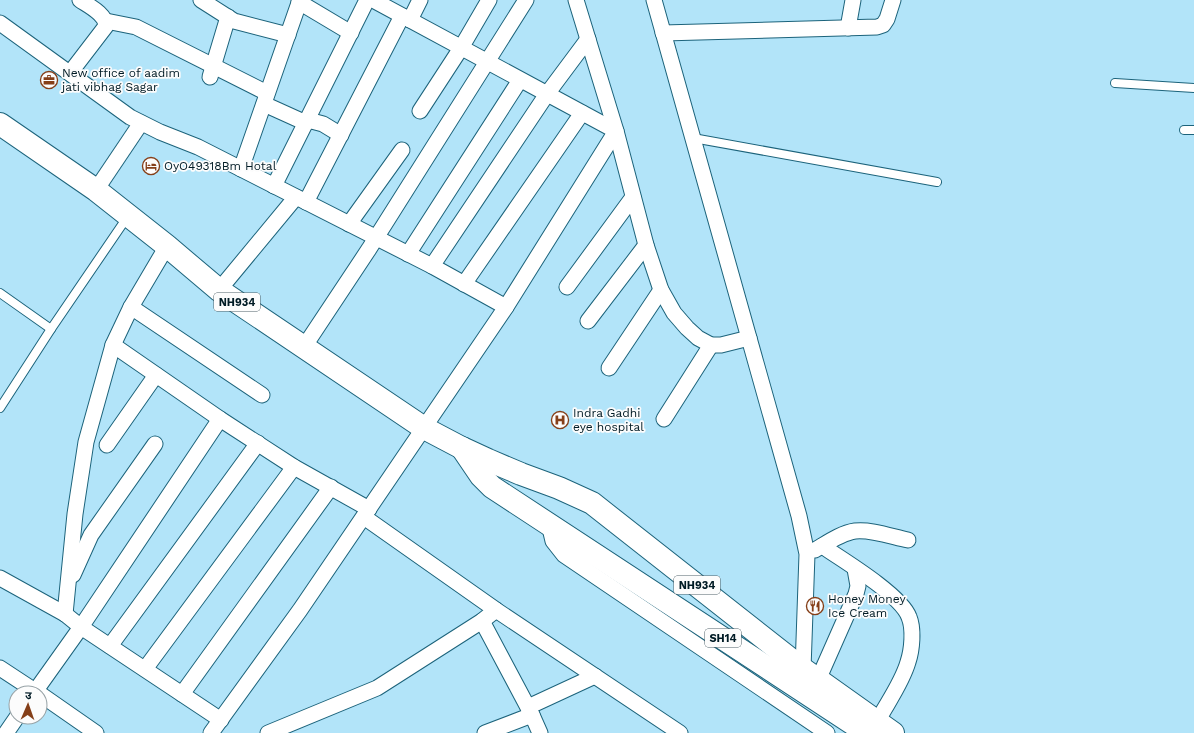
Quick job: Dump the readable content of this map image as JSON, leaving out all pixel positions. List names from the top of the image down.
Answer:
{
  "streets": {
    "main road": ["NH934", "SH14"]
  },
  "crossings": [
    ["NH934", "SH14"]
  ],
  "places": {
    "office": ["New office of aadim jati vibhag Sagar"],
    "hotel": ["OyO49318Bm Hotal"],
    "hospital": ["Indra Gadhi eye hospital"],
    "restaurant": ["Honey Money Ice Cream"]
  },
  "north": "top"
}
